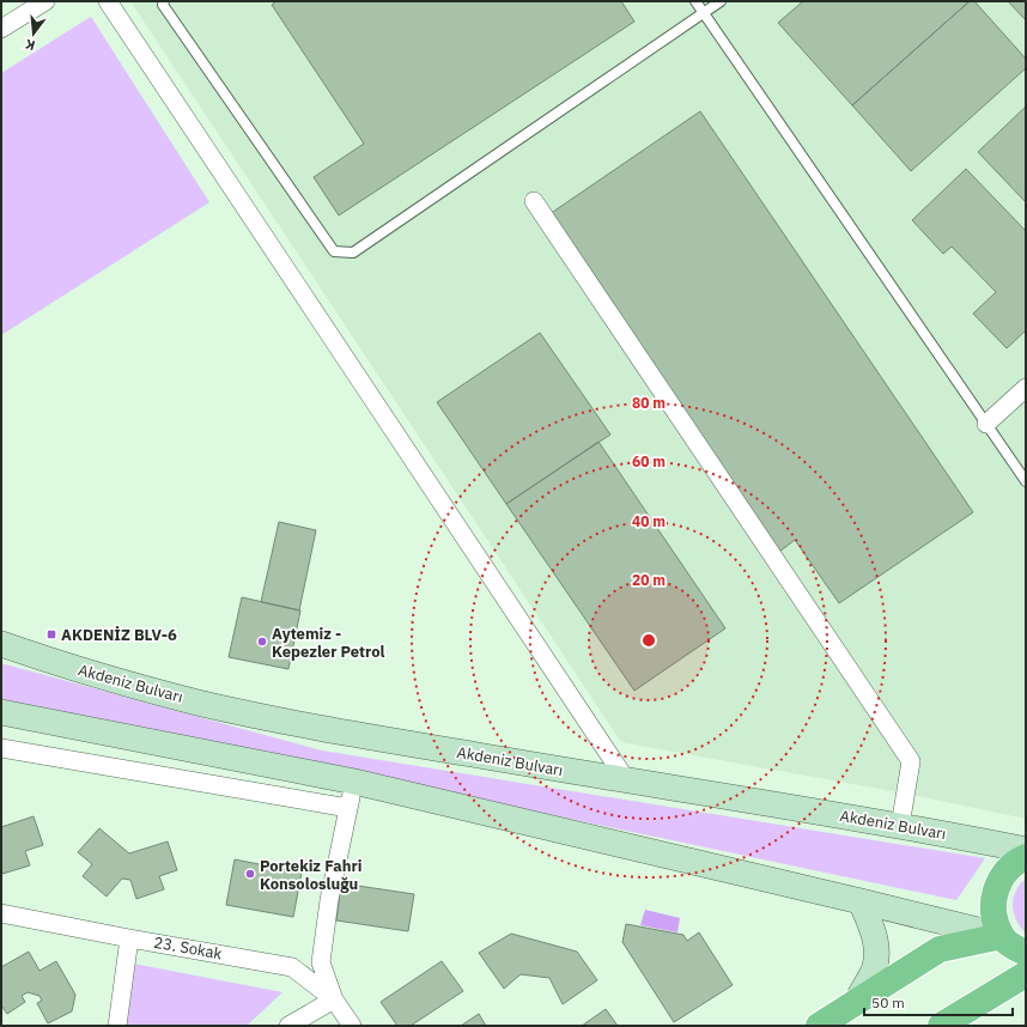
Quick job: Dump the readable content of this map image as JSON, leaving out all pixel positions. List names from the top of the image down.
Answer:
{
  "streets": {
    "main road": ["Akdeniz Bulvarı"],
    "street": ["23. Sokak"]
  },
  "places": {
    "transit": ["AKDENİZ BLV-6"],
    "other": ["Aytemiz - Kepezler Petrol", "Portekiz Fahri Konsolosluğu"]
  },
  "scale_bar": "50 m",
  "north": "bottom",
  "rings": [
    "80 m",
    "60 m",
    "40 m",
    "20 m"
  ]
}
